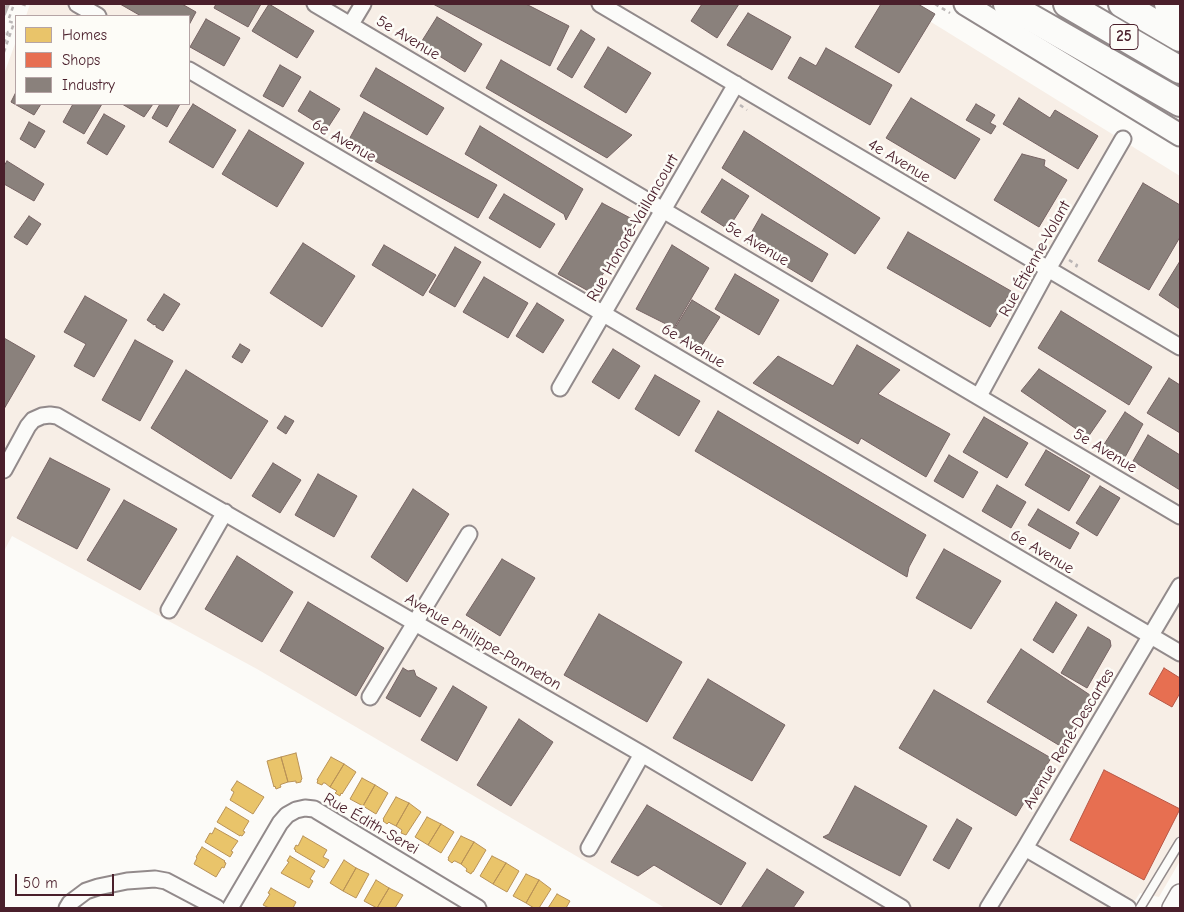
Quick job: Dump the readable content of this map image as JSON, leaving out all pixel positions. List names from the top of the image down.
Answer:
{
  "streets": {
    "highway": ["25"],
    "street": [
      "5e Avenue",
      "6e Avenue",
      "4e Avenue",
      "Rue Honoré-Vaillancourt",
      "Rue Étienne-Volant",
      "Avenue Philippe-Panneton",
      "Avenue René-Descartes",
      "Rue Édith-Serei"
    ]
  },
  "crossings": [
    ["5e Avenue", "Rue Honoré-Vaillancourt"],
    ["5e Avenue", "Rue Étienne-Volant"],
    ["6e Avenue", "Rue Honoré-Vaillancourt"],
    ["6e Avenue", "Avenue René-Descartes"],
    ["4e Avenue", "Rue Honoré-Vaillancourt"],
    ["4e Avenue", "Rue Étienne-Volant"]
  ],
  "legend": ["Homes", "Shops", "Industry"],
  "scale_bar": "50 m"
}
